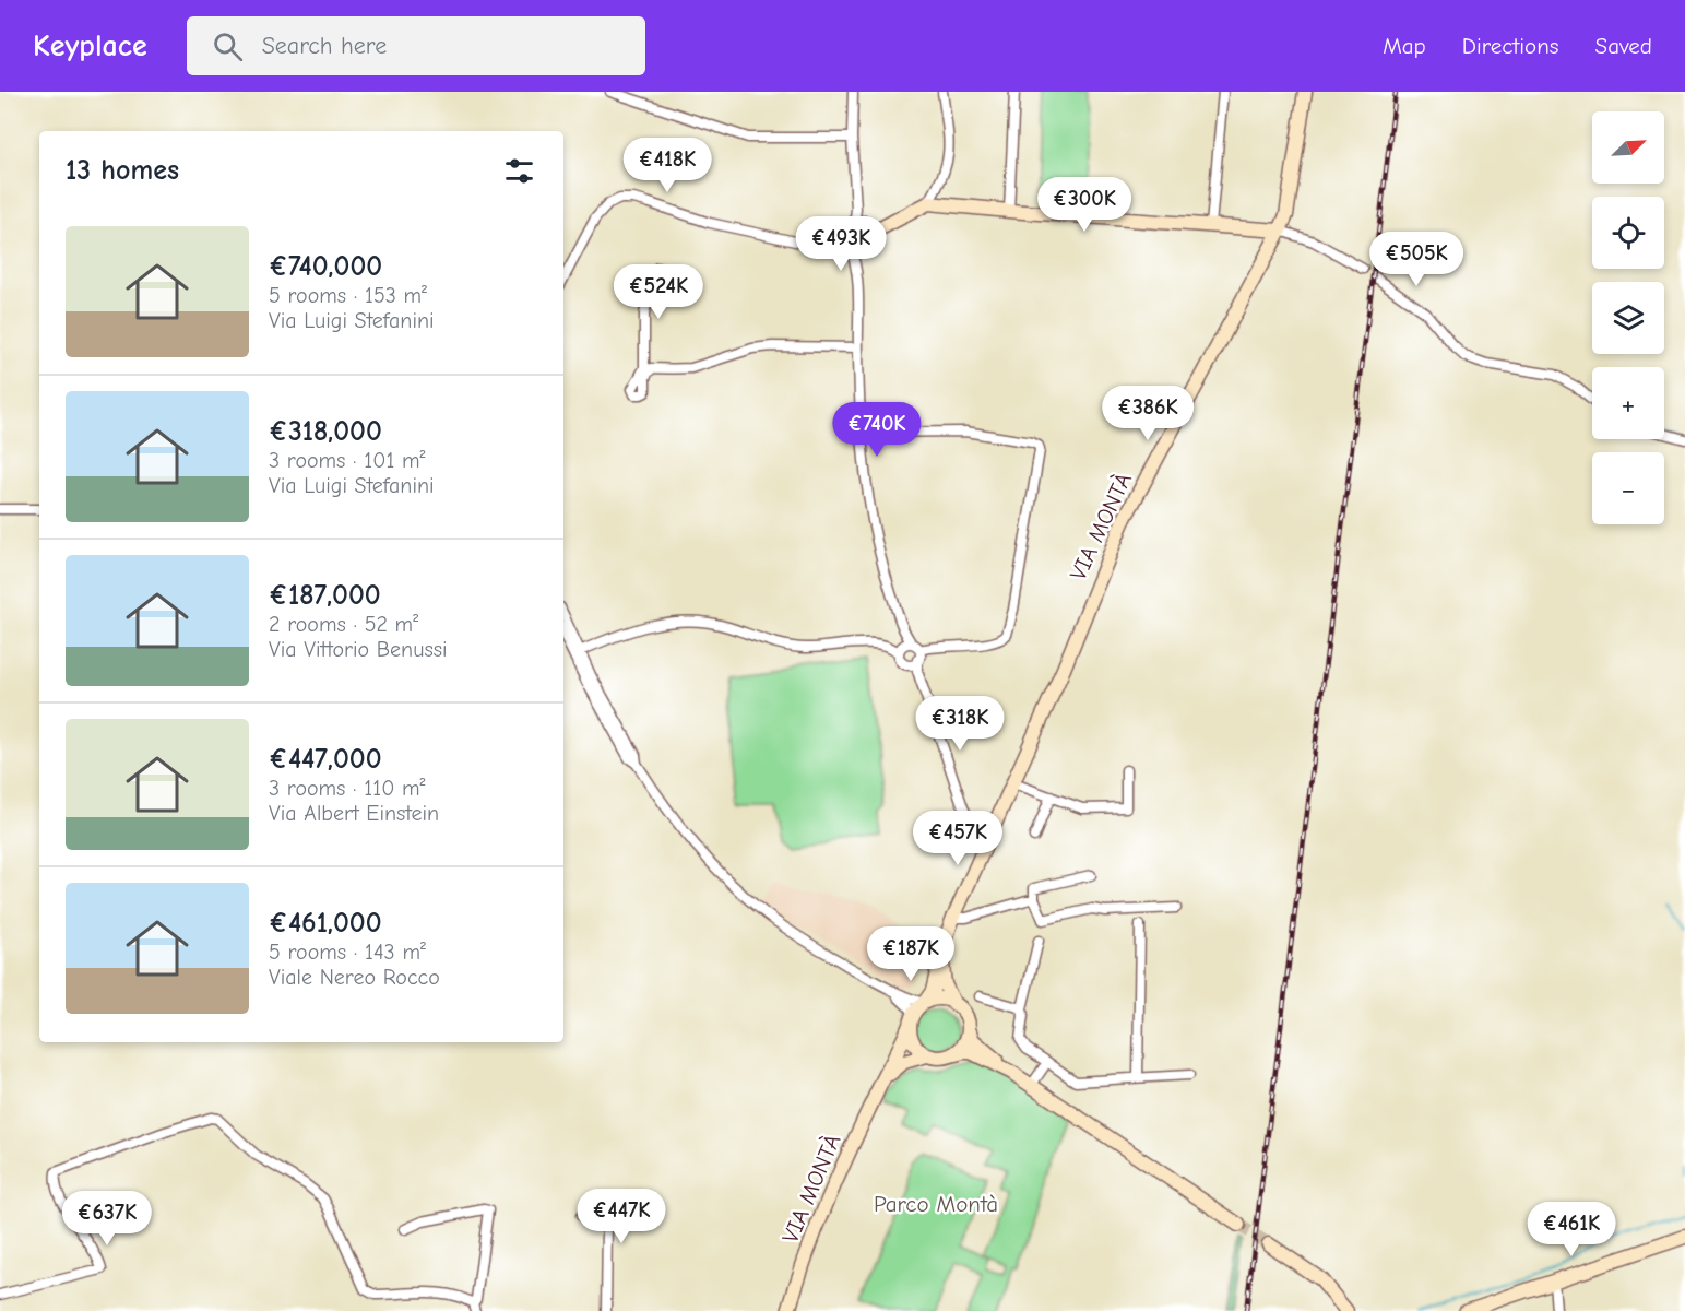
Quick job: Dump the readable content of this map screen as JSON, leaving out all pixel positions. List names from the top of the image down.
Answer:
{
  "streets": {
    "main road": ["VIA MONTÀ"]
  },
  "parks": ["Parco Montà"],
  "north": "top right",
  "page": {
    "header": "Keyplace",
    "search": "Search here",
    "nav": ["Map", "Directions", "Saved"],
    "map_buttons": ["+", "−"],
    "heading": "13 homes",
    "price": [
      "€418K",
      "€300K",
      "€493K",
      "€505K",
      "€524K",
      "€386K",
      "€740K",
      "€318K",
      "€457K",
      "€187K",
      "€447K",
      "€637K",
      "€461K"
    ],
    "list": [
      {
        "name": "€740,000",
        "note": "5 rooms · 153 m² · Via Luigi Stefanini"
      },
      {
        "name": "€318,000",
        "note": "3 rooms · 101 m² · Via Luigi Stefanini"
      },
      {
        "name": "€187,000",
        "note": "2 rooms · 52 m² · Via Vittorio Benussi"
      },
      {
        "name": "€447,000",
        "note": "3 rooms · 110 m² · Via Albert Einstein"
      },
      {
        "name": "€461,000",
        "note": "5 rooms · 143 m² · Viale Nereo Rocco"
      }
    ]
  }
}
